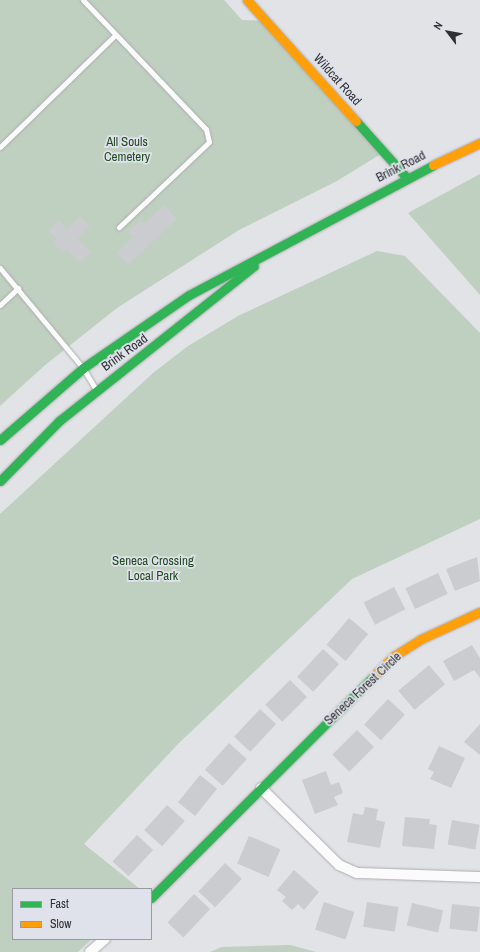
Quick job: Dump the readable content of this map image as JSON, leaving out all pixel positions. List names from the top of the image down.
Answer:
{
  "streets": {
    "main road": ["Wildcat Road", "Brink Road", "Seneca Forest Circle"]
  },
  "crossings": [
    ["Wildcat Road", "Brink Road"]
  ],
  "parks": ["All Souls Cemetery", "Seneca Crossing Local Park"],
  "legend": ["Fast", "Slow"],
  "north": "top left"
}
